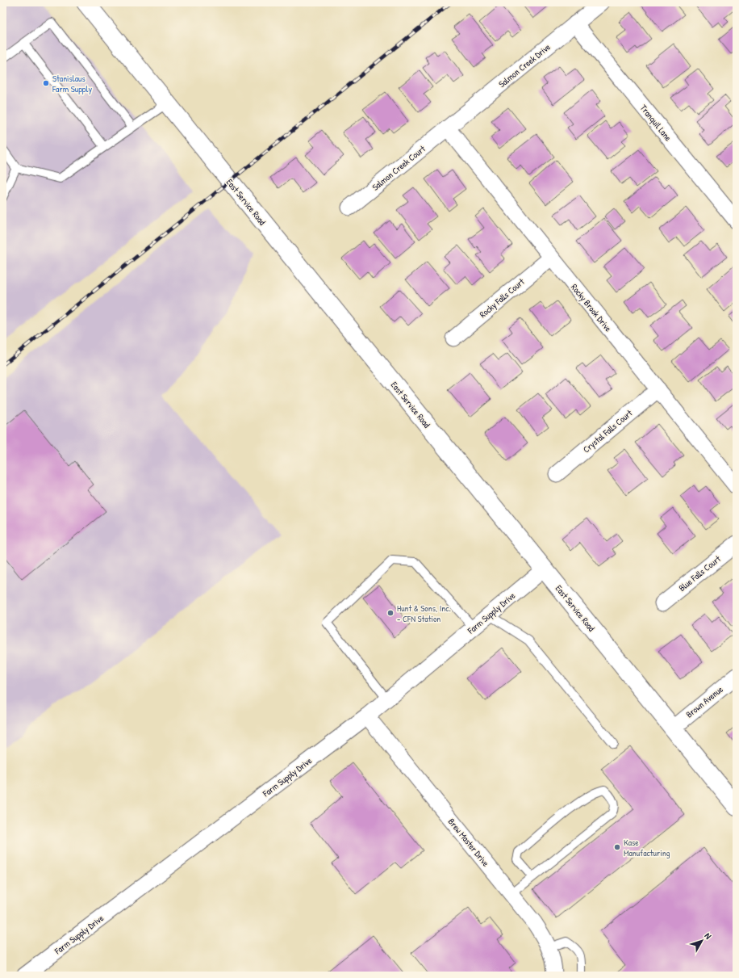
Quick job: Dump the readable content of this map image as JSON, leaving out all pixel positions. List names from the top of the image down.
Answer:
{
  "streets": {
    "street": [
      "Salmon Creek Drive",
      "Tranquil Lane",
      "Salmon Creek Court",
      "East Service Road",
      "Rocky Falls Court",
      "Rocky Brook Drive",
      "Crystal Falls Court",
      "Blue Falls Court",
      "Farm Supply Drive",
      "Brown Avenue",
      "Brew Master Drive"
    ]
  },
  "crossings": [
    ["Salmon Creek Drive", "Tranquil Lane"],
    ["Salmon Creek Drive", "Salmon Creek Court"],
    ["Salmon Creek Drive", "Rocky Brook Drive"],
    ["Salmon Creek Court", "Rocky Brook Drive"],
    ["East Service Road", "Farm Supply Drive"],
    ["East Service Road", "Brown Avenue"],
    ["Rocky Falls Court", "Rocky Brook Drive"],
    ["Rocky Brook Drive", "Crystal Falls Court"],
    ["Farm Supply Drive", "Brew Master Drive"]
  ],
  "places": ["Stanislaus Farm Supply", "Hunt & Sons, Inc. - CFN Station", "Kase Manufacturing"],
  "north": "top right"
}
